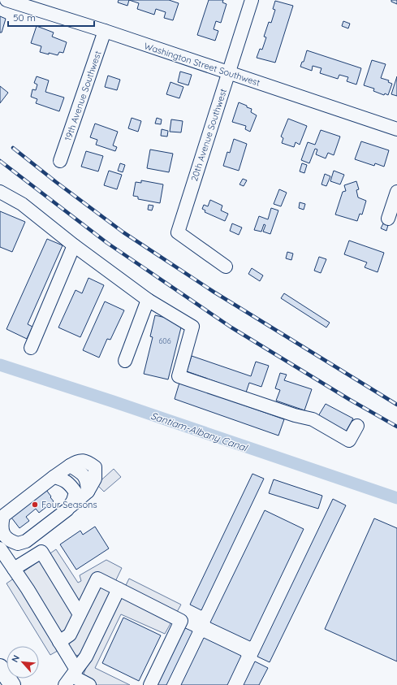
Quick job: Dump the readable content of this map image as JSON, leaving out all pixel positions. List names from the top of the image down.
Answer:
{
  "streets": {
    "street": ["Washington Street Southwest", "19th Avenue Southwest", "20th Avenue Southwest"]
  },
  "crossings": [
    ["Washington Street Southwest", "19th Avenue Southwest"],
    ["Washington Street Southwest", "20th Avenue Southwest"]
  ],
  "water": ["Santiam-Albany Canal"],
  "places": ["Four Seasons"],
  "house_numbers": ["606"],
  "scale_bar": "50 m",
  "north": "top left"
}
